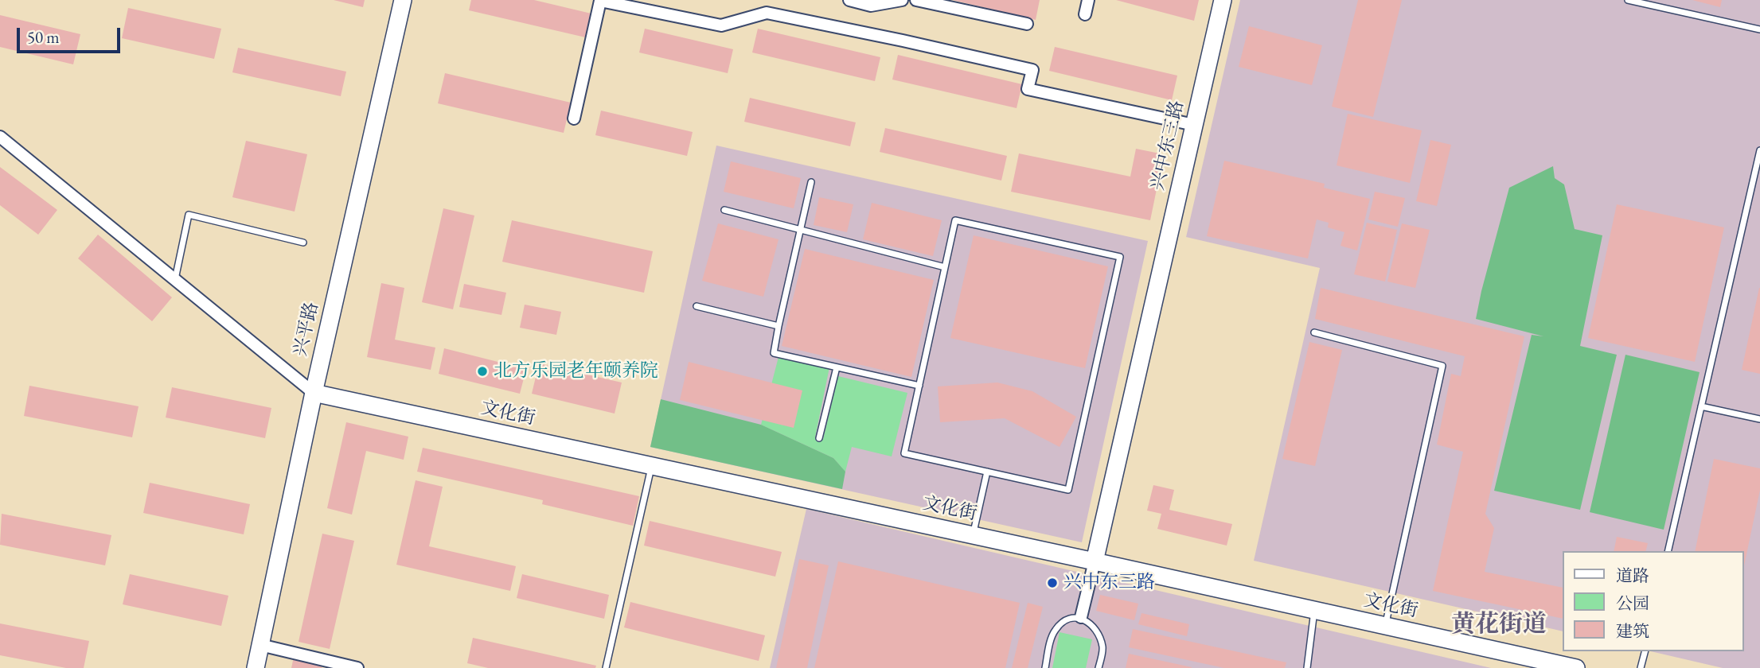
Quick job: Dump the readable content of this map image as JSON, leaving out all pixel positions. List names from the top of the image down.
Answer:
{
  "streets": {
    "street": ["兴中东三路", "兴平路", "文化街"]
  },
  "crossings": [
    ["兴中东三路", "文化街"],
    ["兴平路", "文化街"]
  ],
  "districts": ["黄花街道"],
  "places": ["北方乐园老年颐养院", "兴中东三路"],
  "legend": ["道路", "公园", "建筑"],
  "scale_bar": "50 m"
}
